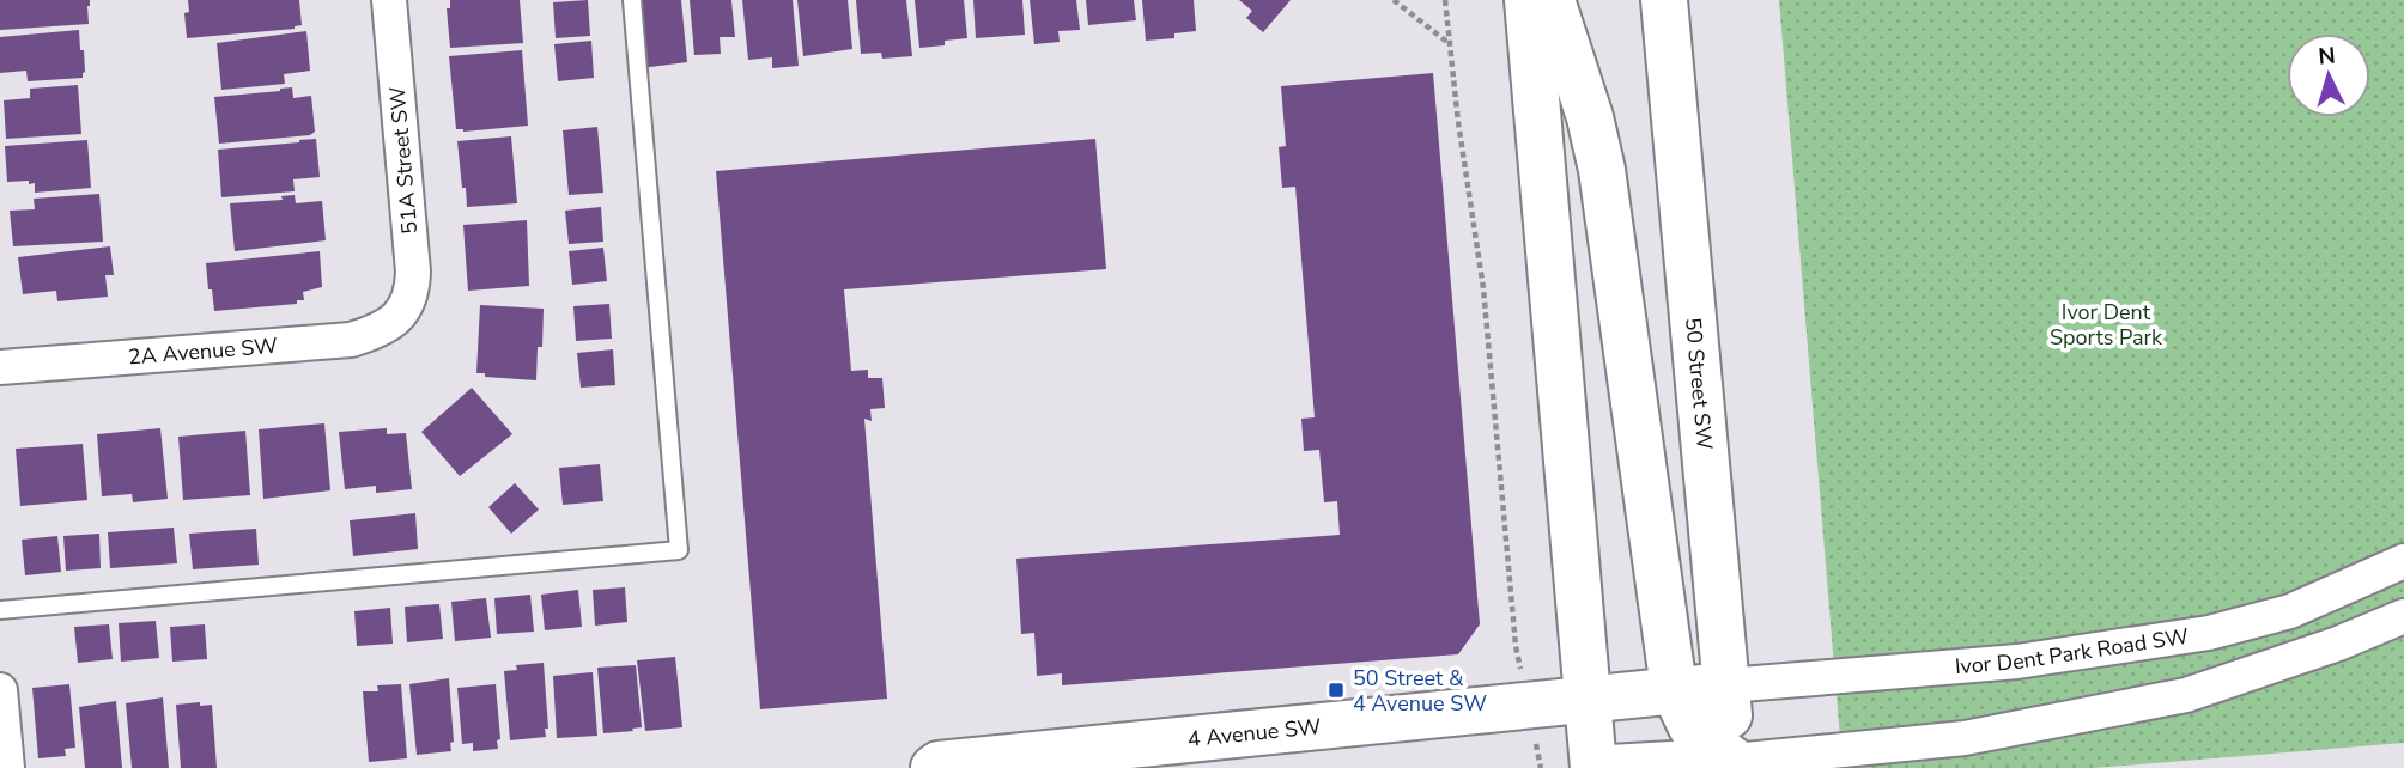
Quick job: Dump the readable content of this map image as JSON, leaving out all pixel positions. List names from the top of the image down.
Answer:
{
  "streets": {
    "main road": ["50 Street SW", "4 Avenue SW"],
    "street": ["51A Street SW", "2A Avenue SW", "Ivor Dent Park Road SW"]
  },
  "crossings": [
    ["51A Street SW", "2A Avenue SW"],
    ["50 Street SW", "Ivor Dent Park Road SW"],
    ["50 Street SW", "4 Avenue SW"],
    ["Ivor Dent Park Road SW", "4 Avenue SW"]
  ],
  "parks": ["Ivor Dent Sports Park"],
  "places": {
    "transit": ["50 Street & 4 Avenue SW"]
  },
  "north": "top"
}
